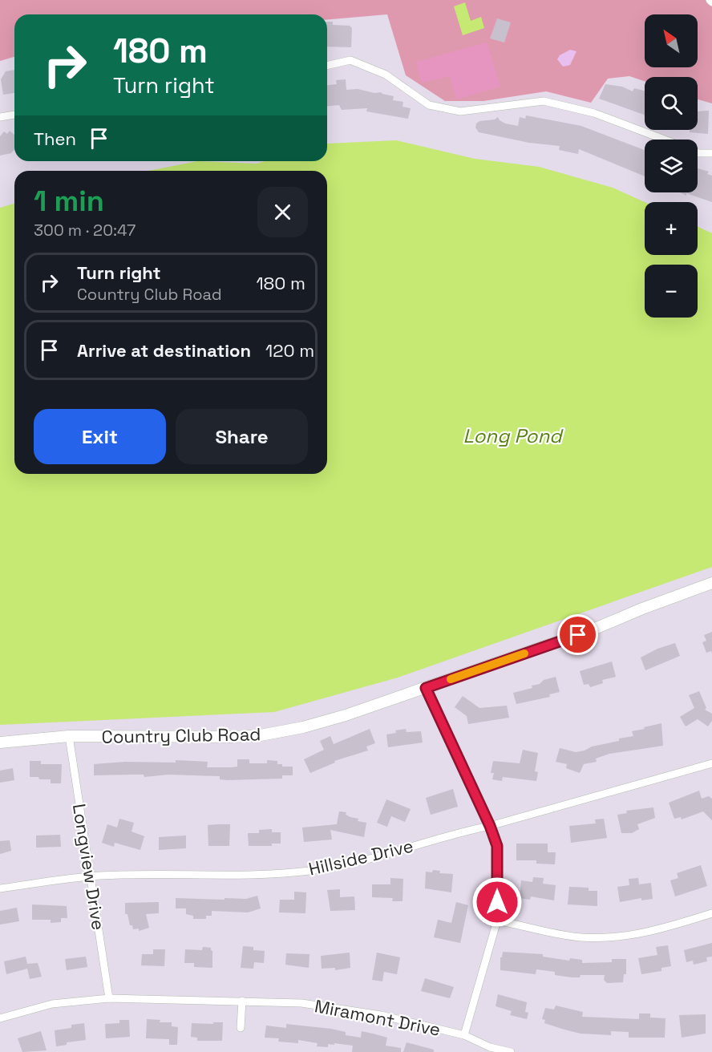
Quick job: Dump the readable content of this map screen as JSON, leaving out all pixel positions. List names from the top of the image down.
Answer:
{
  "streets": {
    "street": [
      "Country Club Road",
      "Hillside Drive",
      "Longview Drive",
      "Miramont Drive"
    ]
  },
  "crossings": [
    ["Country Club Road", "Longview Drive"],
    ["Hillside Drive", "Longview Drive"],
    ["Longview Drive", "Miramont Drive"]
  ],
  "water": ["Long Pond"],
  "north": "top left",
  "page": {
    "map_buttons": ["+", "−"],
    "turn": ["180 m", "Turn right"],
    "then": "Then",
    "heading": ["1 min", "300 m · 20:47"],
    "list": [
      {
        "name": "Turn right",
        "note": "Country Club Road",
        "value": "180 m"
      },
      {
        "name": "Arrive at destination",
        "value": "120 m"
      }
    ],
    "buttons": ["Exit", "Share"]
  }
}
